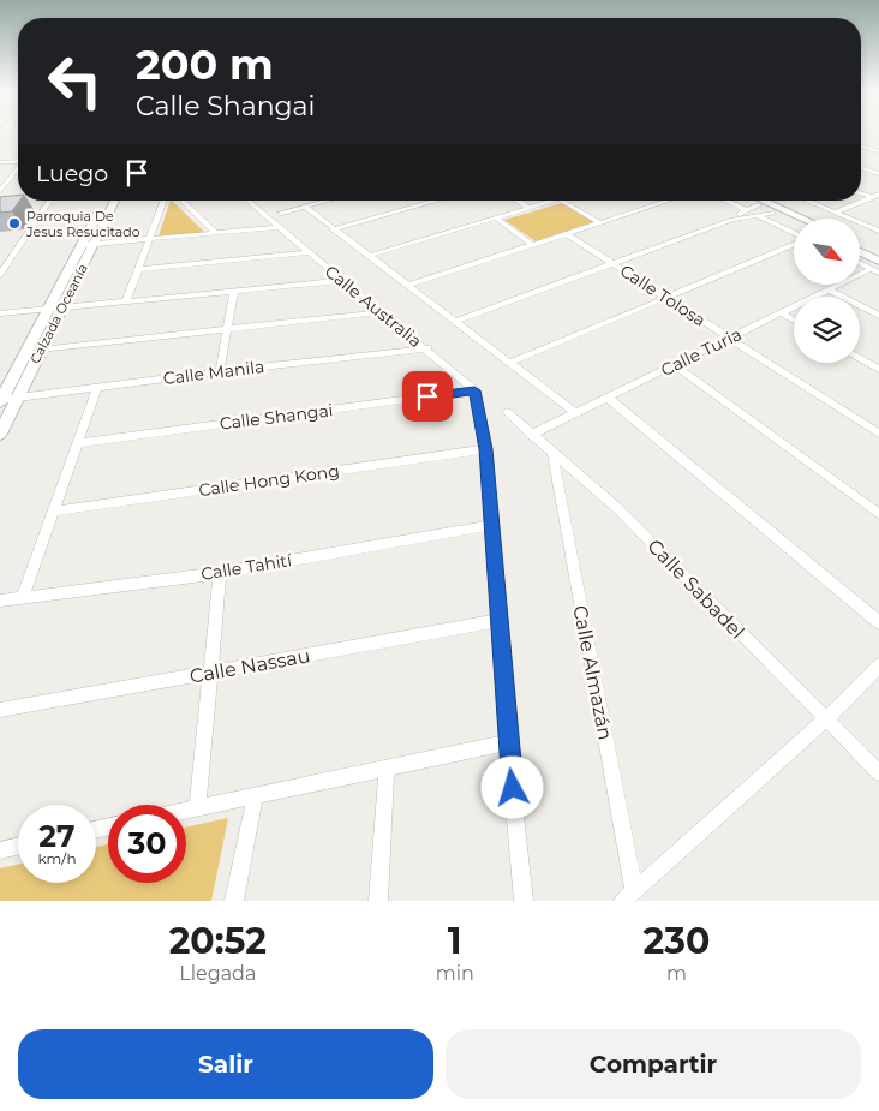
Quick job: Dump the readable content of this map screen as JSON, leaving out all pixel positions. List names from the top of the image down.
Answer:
{
  "streets": {
    "street": [
      "Calle Tolosa",
      "Calle Australia",
      "Calzada Oceanía",
      "Calle Turia",
      "Calle Manila",
      "Calle Shangai",
      "Calle Hong Kong",
      "Calle Tahití",
      "Calle Sabadel",
      "Calle Nassau",
      "Calle Almazán"
    ]
  },
  "crossings": [
    ["Calle Tolosa", "Calle Turia"],
    ["Calle Australia", "Calle Manila"],
    ["Calle Australia", "Calle Shangai"],
    ["Calzada Oceanía", "Calle Manila"],
    ["Calle Turia", "Calle Sabadel"],
    ["Calle Sabadel", "Calle Almazán"]
  ],
  "places": ["Parroquia De Jesus Resucitado"],
  "north": "bottom right",
  "page": {
    "turn": ["200 m", "Calle Shangai"],
    "then": "Luego",
    "speed": "27 km/h",
    "limit": "30",
    "eta": [
      "20:52",
      "Llegada",
      "1",
      "min",
      "230",
      "m"
    ],
    "buttons": ["Salir", "Compartir"]
  }
}
